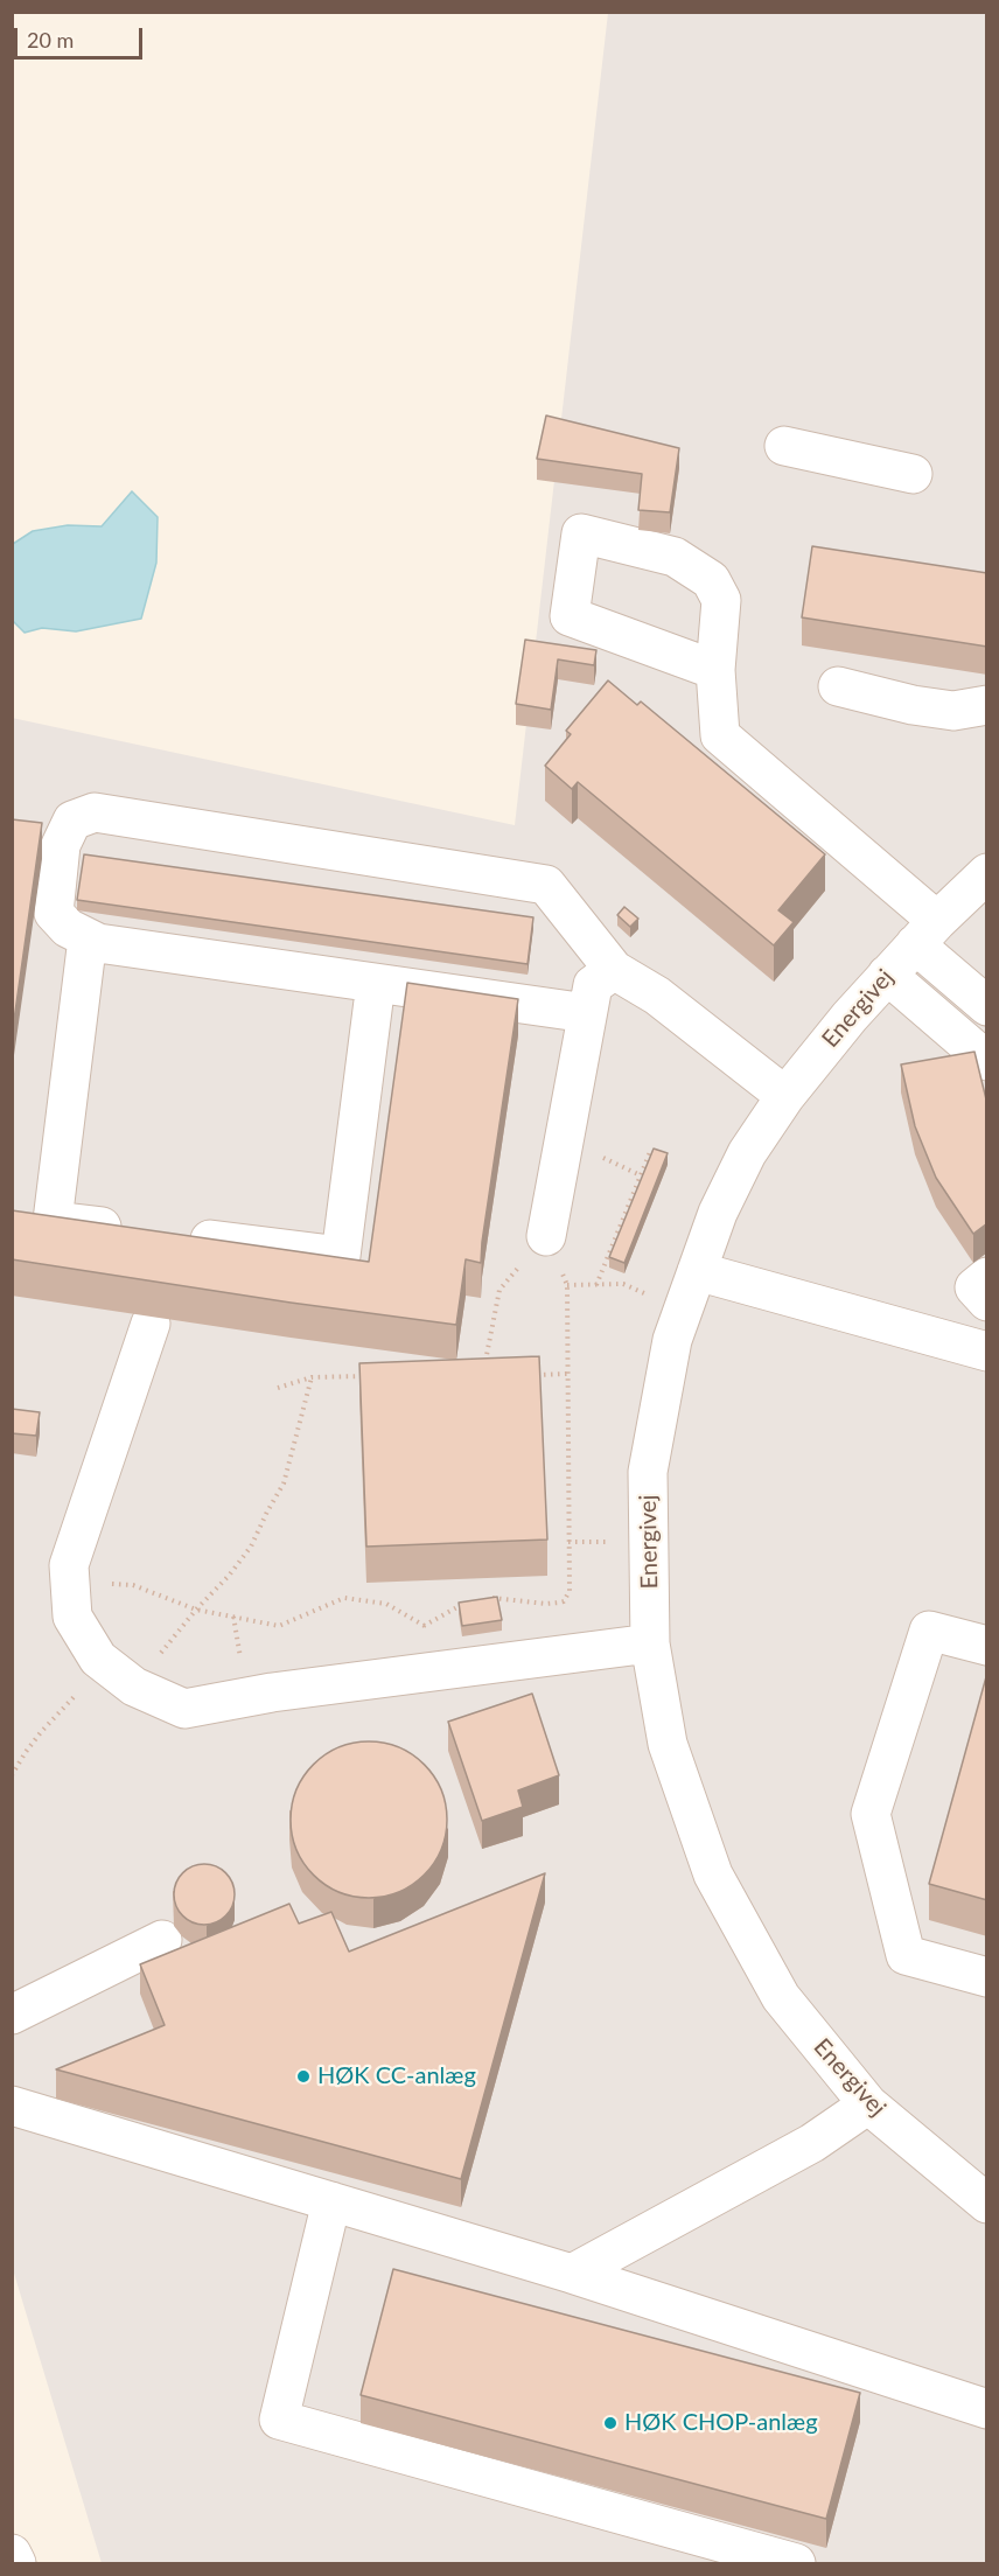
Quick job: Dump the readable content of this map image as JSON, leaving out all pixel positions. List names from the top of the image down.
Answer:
{
  "streets": {
    "street": ["Energivej"]
  },
  "places": ["HØK CC-anlæg", "HØK CHOP-anlæg"],
  "scale_bar": "20 m"
}
